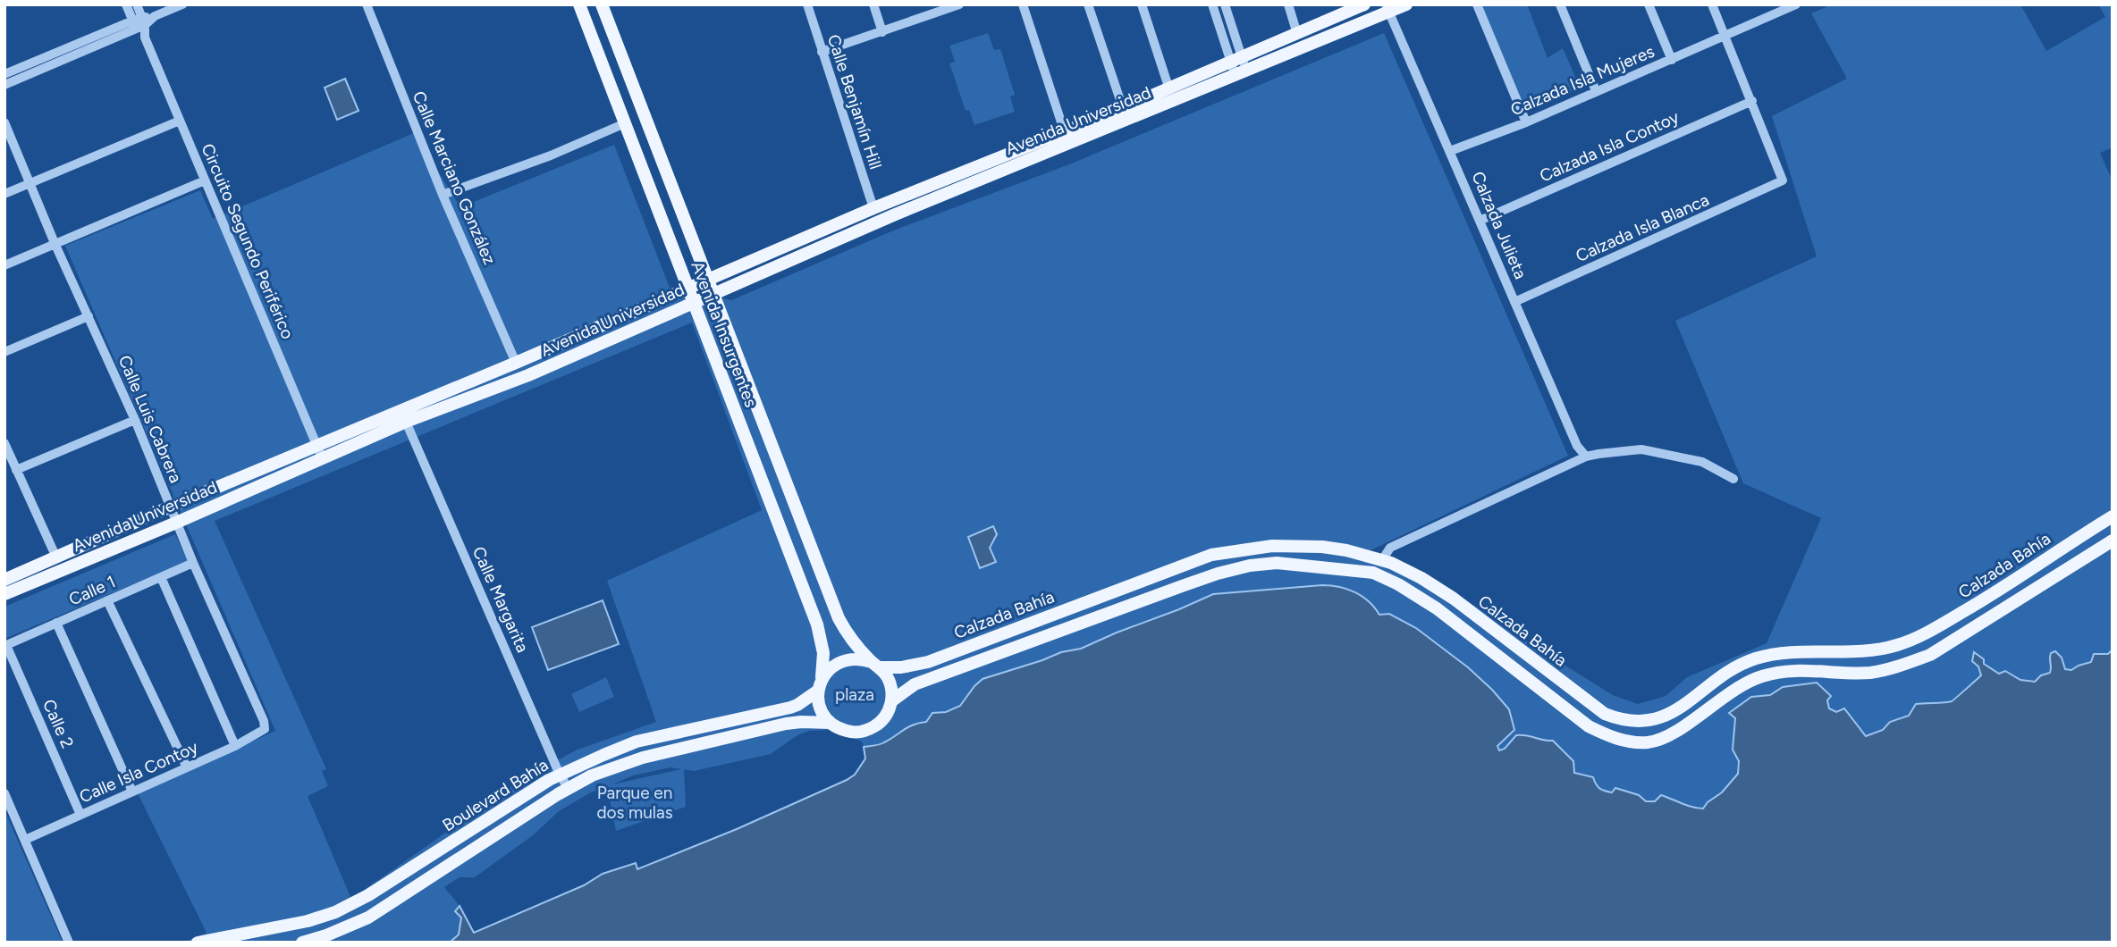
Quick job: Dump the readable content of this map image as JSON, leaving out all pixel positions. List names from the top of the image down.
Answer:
{
  "streets": {
    "main road": [
      "Avenida Universidad",
      "Avenida Insurgentes",
      "Calzada Bahía",
      "Boulevard Bahía"
    ],
    "street": [
      "Calzada Isla Mujeres",
      "Calle Benjamín Hill",
      "Calzada Isla Contoy",
      "Calle Marciano González",
      "Calzada Julieta",
      "Calzada Isla Blanca",
      "Circuito Segundo Periférico",
      "Calle Luis Cabrera",
      "Calle 1",
      "Calle Margarita",
      "Calle 2",
      "Calle Isla Contoy"
    ]
  },
  "crossings": [
    ["Calzada Isla Mujeres", "Calzada Julieta"],
    ["Calle Benjamín Hill", "Avenida Universidad"],
    ["Avenida Universidad", "Calle Marciano González"],
    ["Avenida Universidad", "Calzada Julieta"],
    ["Avenida Universidad", "Circuito Segundo Periférico"],
    ["Avenida Universidad", "Avenida Insurgentes"],
    ["Avenida Universidad", "Calle Luis Cabrera"],
    ["Avenida Universidad", "Calle Margarita"],
    ["Calzada Isla Contoy", "Calzada Julieta"],
    ["Calzada Isla Contoy", "Calzada Isla Blanca"],
    ["Calzada Julieta", "Calzada Isla Blanca"],
    ["Avenida Insurgentes", "Calzada Bahía"],
    ["Avenida Insurgentes", "Boulevard Bahía"],
    ["Calle Luis Cabrera", "Calle 1"],
    ["Calle Luis Cabrera", "Calle Isla Contoy"],
    ["Calzada Bahía", "Boulevard Bahía"],
    ["Calle 1", "Calle 2"],
    ["Calle Margarita", "Boulevard Bahía"],
    ["Calle 2", "Calle Isla Contoy"]
  ],
  "parks": ["plaza", "Parque en dos mulas"]
}
